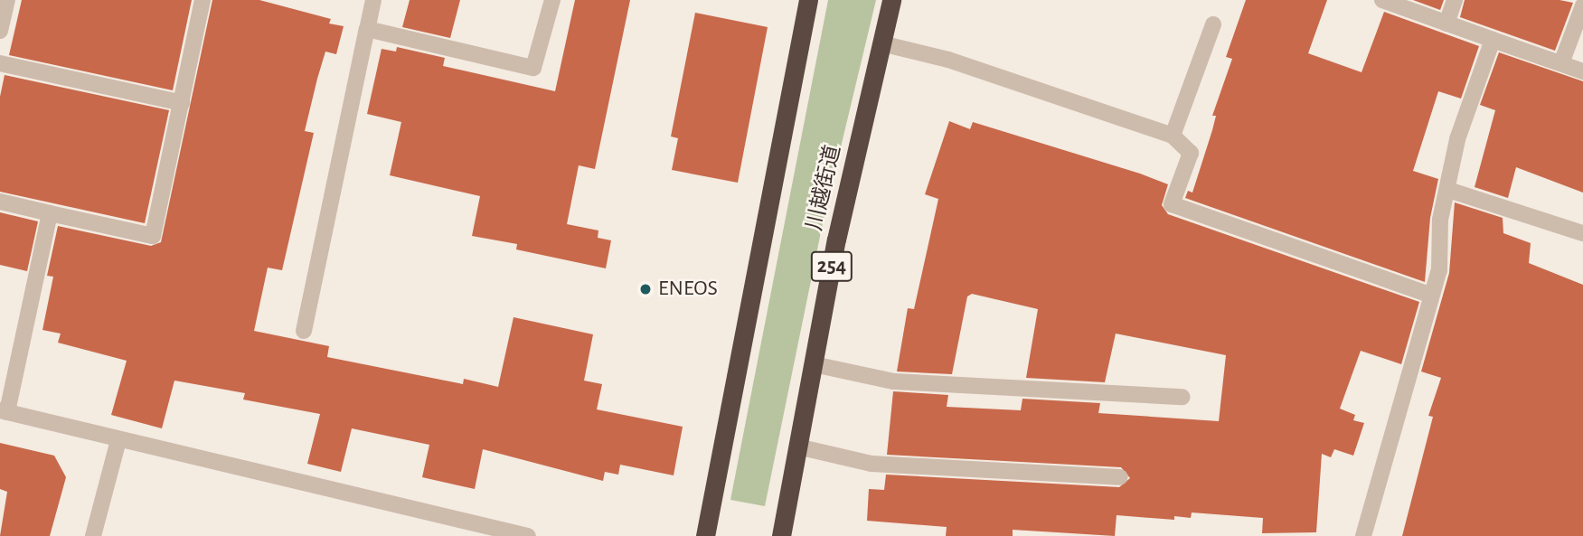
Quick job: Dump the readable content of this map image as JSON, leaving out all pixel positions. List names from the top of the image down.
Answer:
{
  "streets": {
    "highway": ["川越街道", "254"]
  },
  "places": ["ENEOS"]
}
